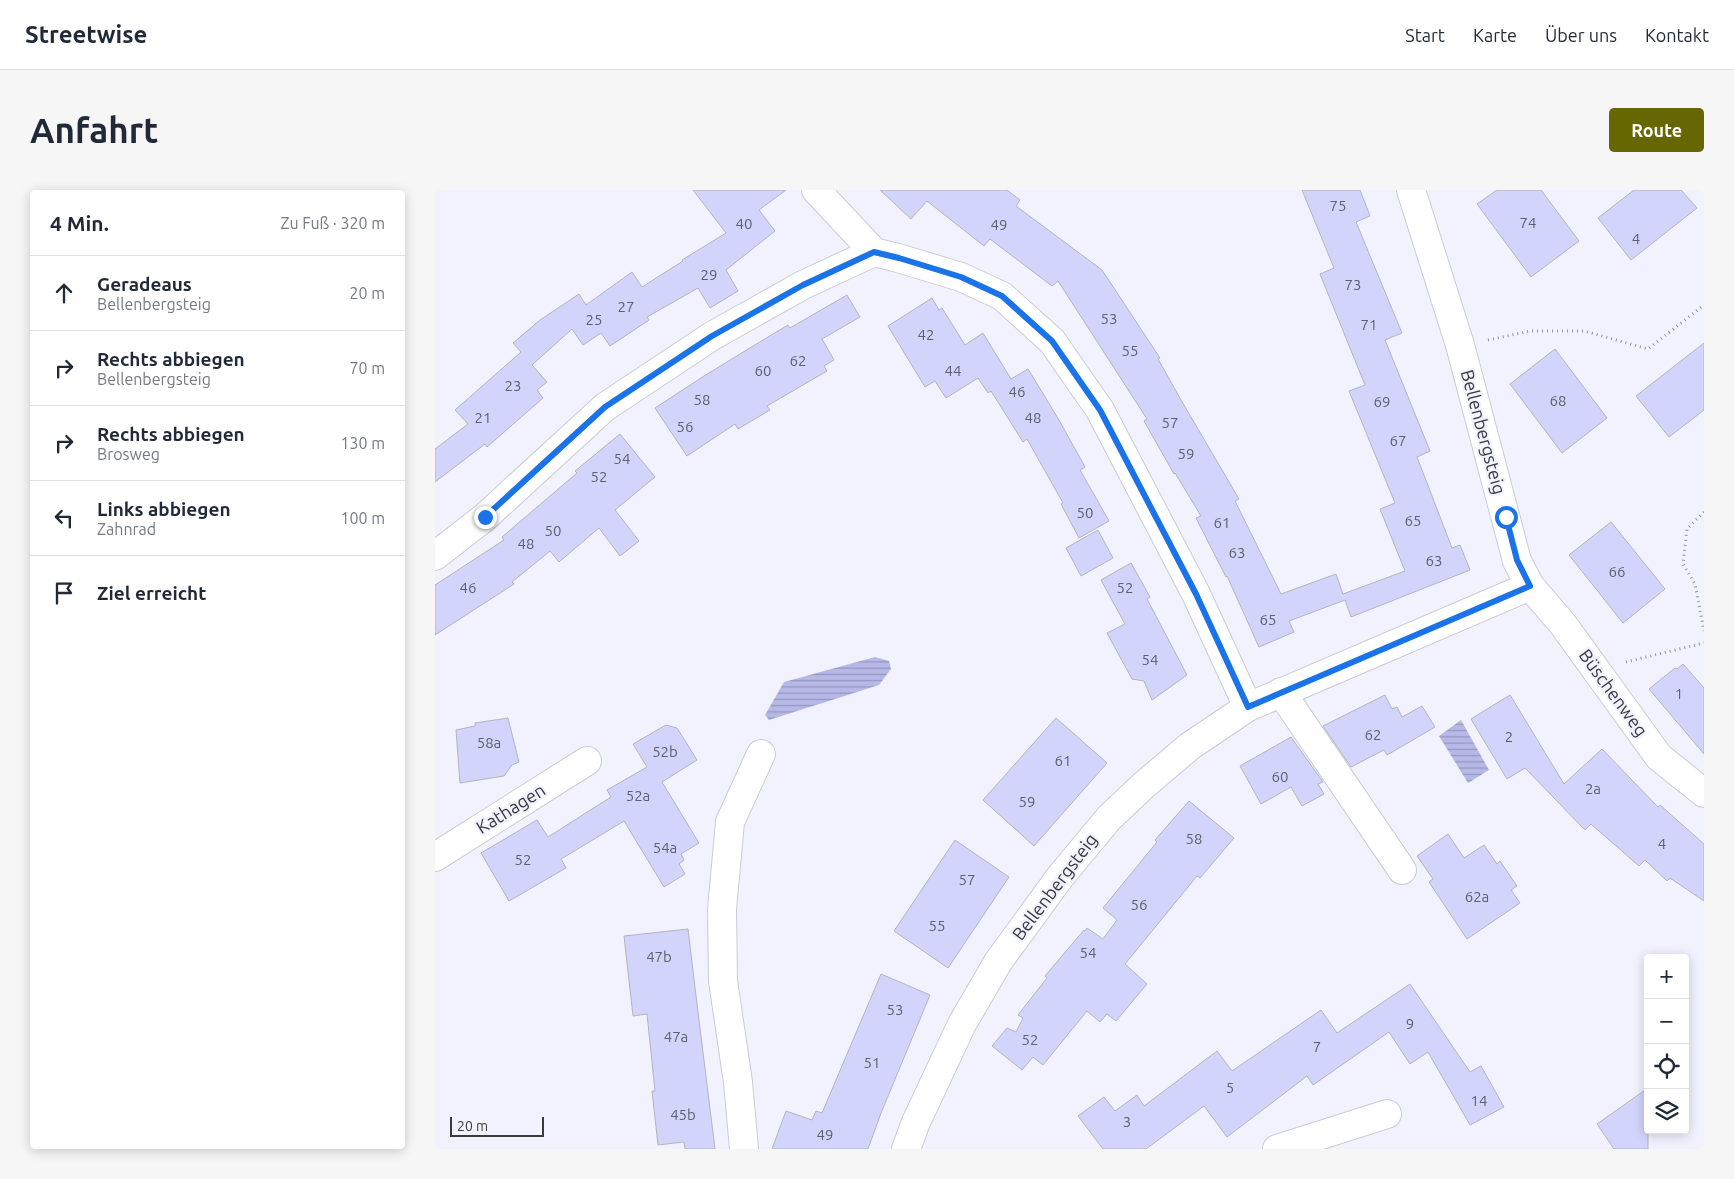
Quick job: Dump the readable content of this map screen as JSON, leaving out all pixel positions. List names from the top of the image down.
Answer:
{
  "streets": {
    "street": ["Bellenbergsteig", "Büschenweg", "Kathagen"]
  },
  "crossings": [
    ["Bellenbergsteig", "Büschenweg"]
  ],
  "house_numbers": [
    "75",
    "74",
    "40",
    "49",
    "4",
    "29",
    "73",
    "27",
    "53",
    "25",
    "71",
    "42",
    "55",
    "62",
    "60",
    "44",
    "23",
    "46",
    "58",
    "68",
    "69",
    "21",
    "48",
    "57",
    "56",
    "67",
    "59",
    "54",
    "52",
    "50",
    "65",
    "61",
    "50",
    "48",
    "63",
    "63",
    "66",
    "46",
    "52",
    "65",
    "54",
    "1",
    "62",
    "2",
    "58a",
    "52b",
    "61",
    "60",
    "2a",
    "52a",
    "59",
    "58",
    "4",
    "54a",
    "52",
    "57",
    "62a",
    "56",
    "55",
    "54",
    "47b",
    "53",
    "9",
    "47a",
    "52",
    "7",
    "51",
    "5",
    "14",
    "45b",
    "3",
    "49"
  ],
  "scale_bar": "20 m",
  "page": {
    "header": "Streetwise",
    "nav": [
      "Start",
      "Karte",
      "Über uns",
      "Kontakt"
    ],
    "buttons": "Route",
    "title": "Anfahrt",
    "heading": ["4 Min.", "Zu Fuß · 320 m"],
    "list": [
      ["Geradeaus", "Bellenbergsteig", "20 m"],
      ["Rechts abbiegen", "Bellenbergsteig", "70 m"],
      ["Rechts abbiegen", "Brosweg", "130 m"],
      ["Links abbiegen", "Zahnrad", "100 m"],
      "Ziel erreicht"
    ],
    "map_buttons": ["+", "−"],
    "scale": "20 m"
  }
}
